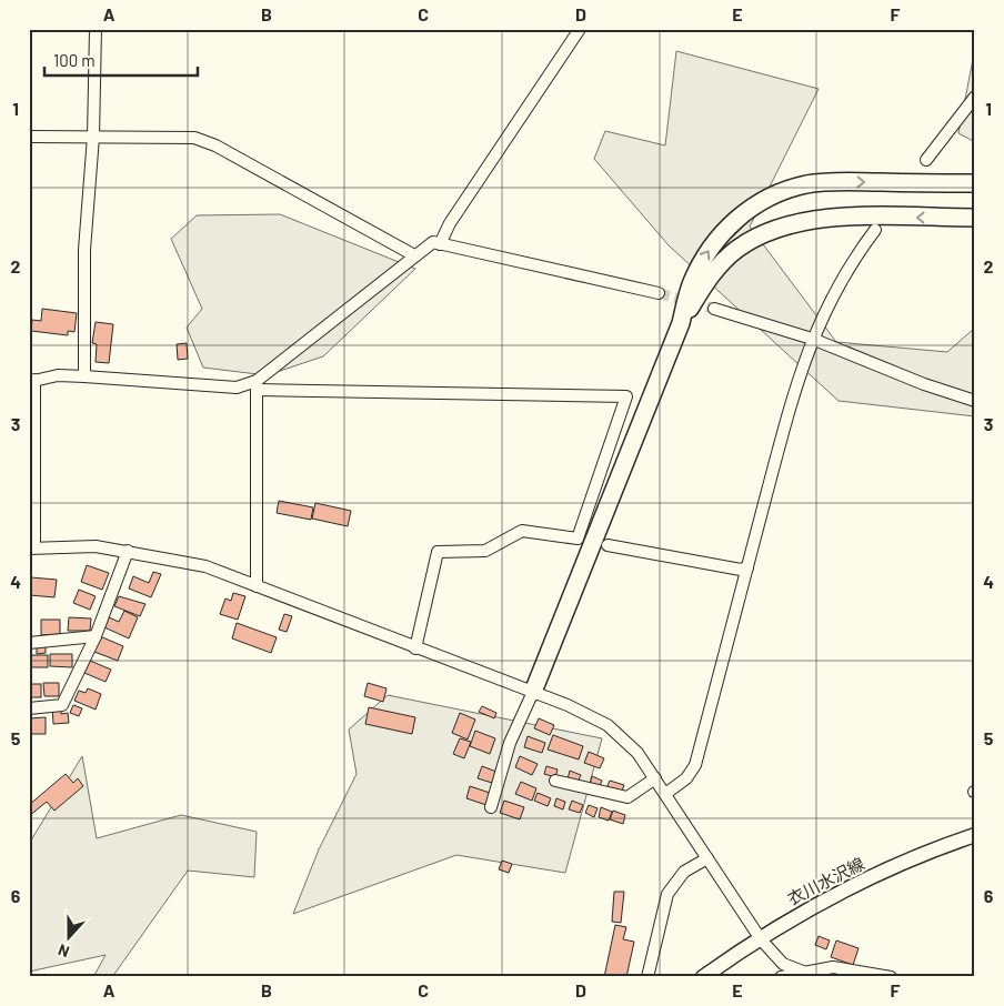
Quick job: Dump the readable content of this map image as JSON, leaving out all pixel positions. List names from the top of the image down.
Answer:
{
  "streets": {
    "main road": ["衣川水沢線"]
  },
  "scale_bar": "100 m",
  "north": "bottom",
  "grid": {
    "columns": [
      "A",
      "B",
      "C",
      "D",
      "E",
      "F"
    ],
    "rows": [
      "1",
      "2",
      "3",
      "4",
      "5",
      "6"
    ]
  }
}
